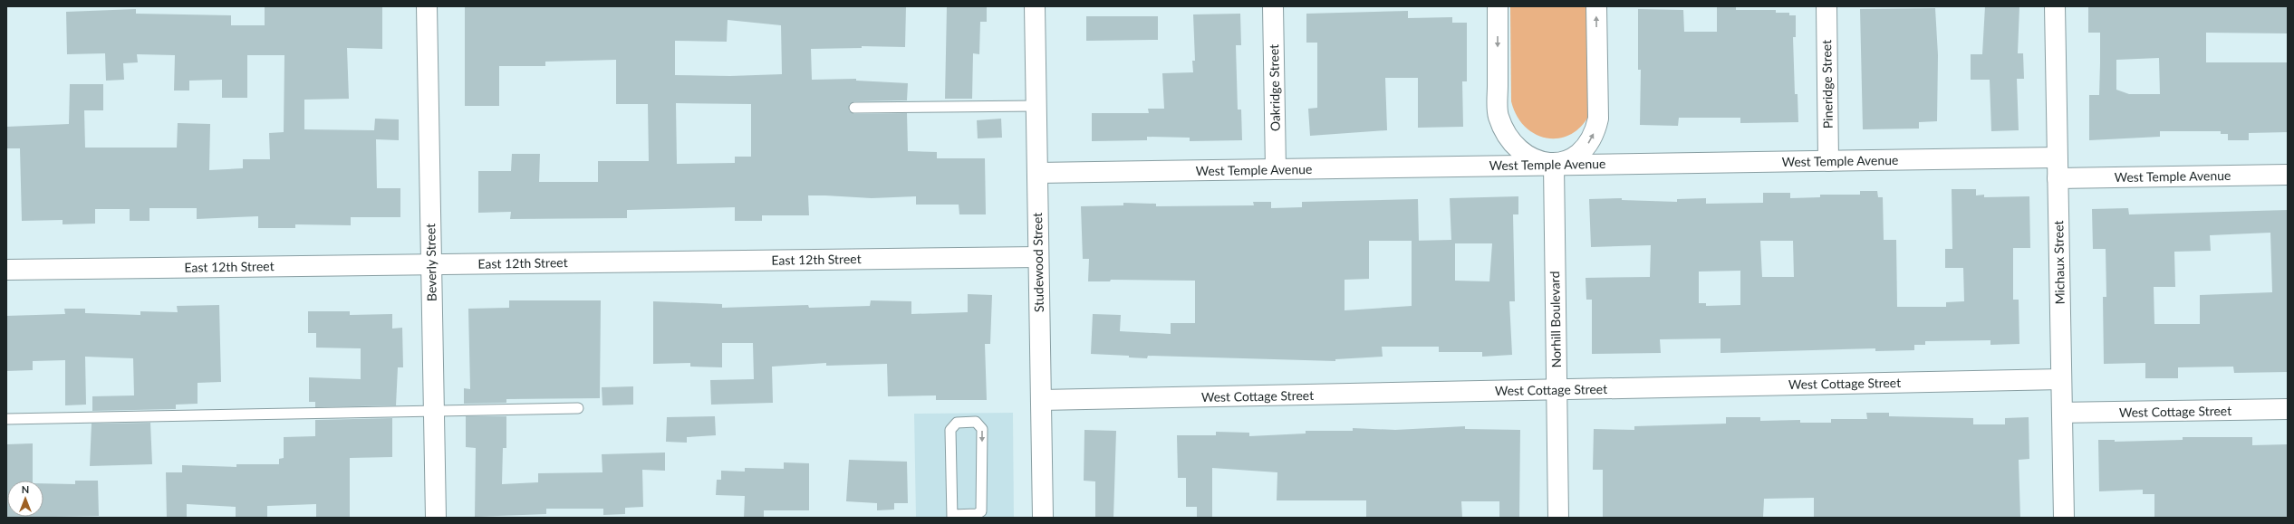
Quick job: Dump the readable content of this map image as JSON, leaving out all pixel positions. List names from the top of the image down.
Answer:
{
  "streets": {
    "street": [
      "Pineridge Street",
      "Oakridge Street",
      "West Temple Avenue",
      "East 12th Street",
      "Beverly Street",
      "Studewood Street",
      "Michaux Street",
      "Norhill Boulevard",
      "West Cottage Street"
    ]
  },
  "crossings": [
    ["Pineridge Street", "West Temple Avenue"],
    ["Oakridge Street", "West Temple Avenue"],
    ["West Temple Avenue", "Studewood Street"],
    ["West Temple Avenue", "Michaux Street"],
    ["West Temple Avenue", "Norhill Boulevard"],
    ["East 12th Street", "Beverly Street"],
    ["East 12th Street", "Studewood Street"],
    ["Studewood Street", "West Cottage Street"],
    ["Michaux Street", "West Cottage Street"],
    ["Norhill Boulevard", "West Cottage Street"]
  ],
  "north": "top"
}
